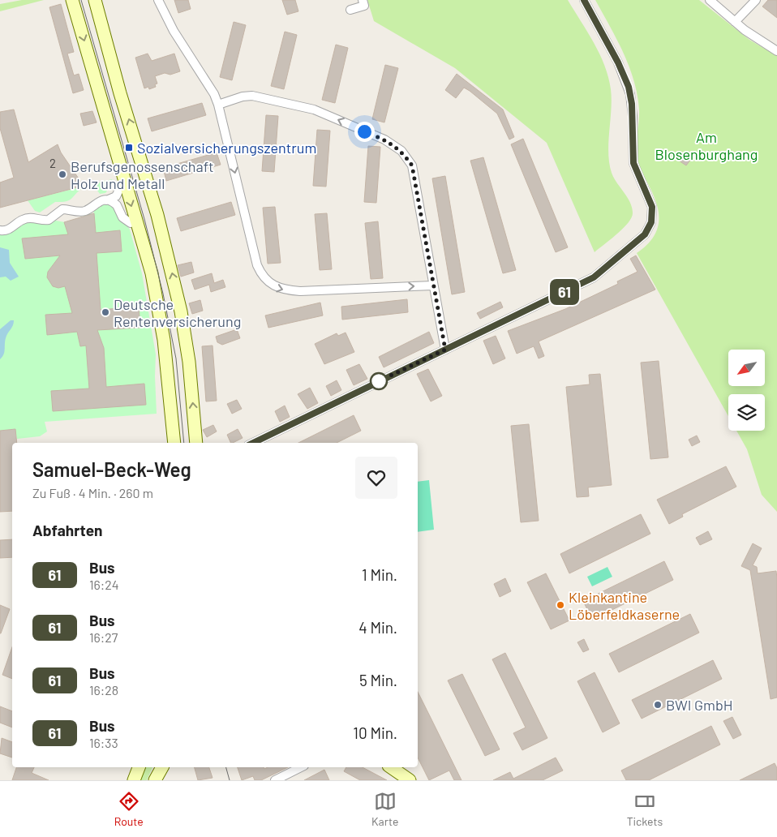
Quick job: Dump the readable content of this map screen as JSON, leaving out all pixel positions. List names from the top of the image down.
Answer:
{
  "parks": ["Am Blosenburghang"],
  "places": {
    "transit": ["Sozialversicherungszentrum"],
    "other": [
      "Berufsgenossenschaft Holz und Metall",
      "Deutsche Rentenversicherung",
      "Kleinkantine Löberfeldkaserne",
      "BWI GmbH"
    ]
  },
  "lines": ["bus line 61"],
  "house_numbers": ["2"],
  "north": "bottom left",
  "page": {
    "on_map": "61",
    "heading": [
      ["Samuel-Beck-Weg", "Zu Fuß · 4 Min. · 260 m"],
      "Abfahrten"
    ],
    "list": [
      {
        "mark": "61",
        "name": "Bus",
        "note": "16:24",
        "value": "1 Min."
      },
      {
        "mark": "61",
        "name": "Bus",
        "note": "16:27",
        "value": "4 Min."
      },
      {
        "mark": "61",
        "name": "Bus",
        "note": "16:28",
        "value": "5 Min."
      },
      {
        "mark": "61",
        "name": "Bus",
        "note": "16:33",
        "value": "10 Min."
      }
    ],
    "tabs": ["Route", "Karte", "Tickets"]
  }
}
